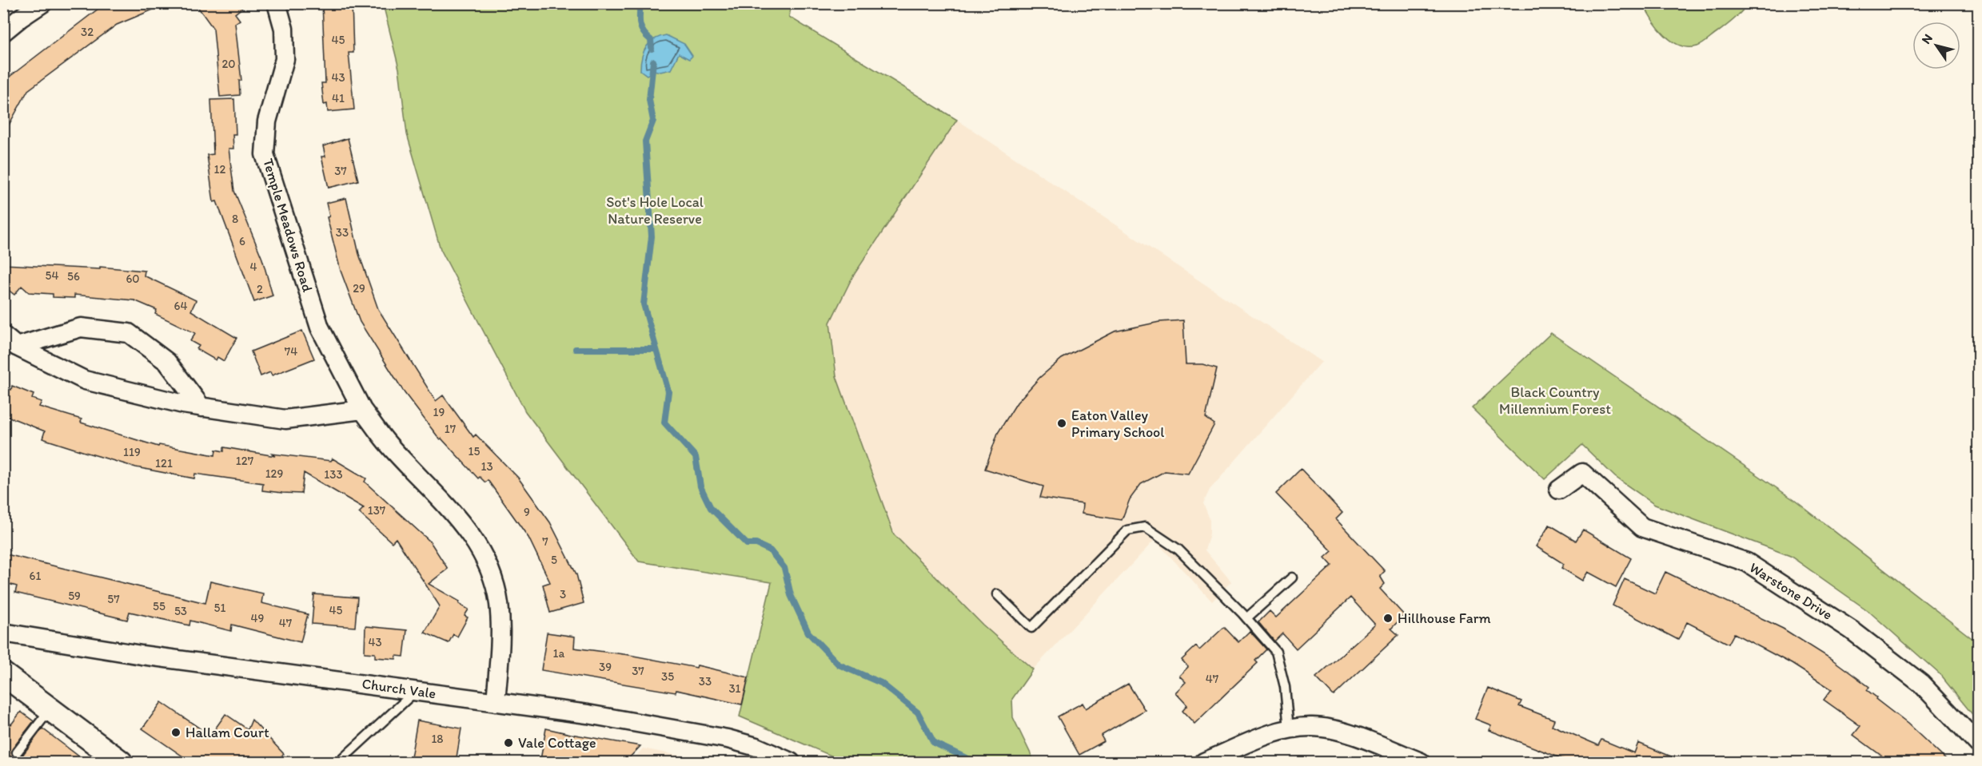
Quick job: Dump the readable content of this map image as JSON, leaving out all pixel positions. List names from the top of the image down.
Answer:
{
  "streets": {
    "street": ["Temple Meadows Road", "Warstone Drive", "Church Vale"]
  },
  "crossings": [
    ["Temple Meadows Road", "Church Vale"]
  ],
  "parks": ["Sot's Hole Local Nature Reserve", "Black Country Millennium Forest"],
  "places": [
    "Eaton Valley Primary School",
    "Hillhouse Farm",
    "Hallam Court",
    "Vale Cottage"
  ],
  "house_numbers": [
    "32",
    "45",
    "20",
    "43",
    "41",
    "12",
    "37",
    "8",
    "33",
    "6",
    "4",
    "54",
    "56",
    "60",
    "29",
    "2",
    "64",
    "74",
    "19",
    "17",
    "15",
    "119",
    "127",
    "121",
    "13",
    "129",
    "133",
    "137",
    "9",
    "7",
    "5",
    "61",
    "3",
    "59",
    "57",
    "55",
    "51",
    "45",
    "53",
    "49",
    "47",
    "43",
    "1a",
    "39",
    "37",
    "35",
    "47",
    "33",
    "31",
    "18"
  ],
  "north": "top left"
}
